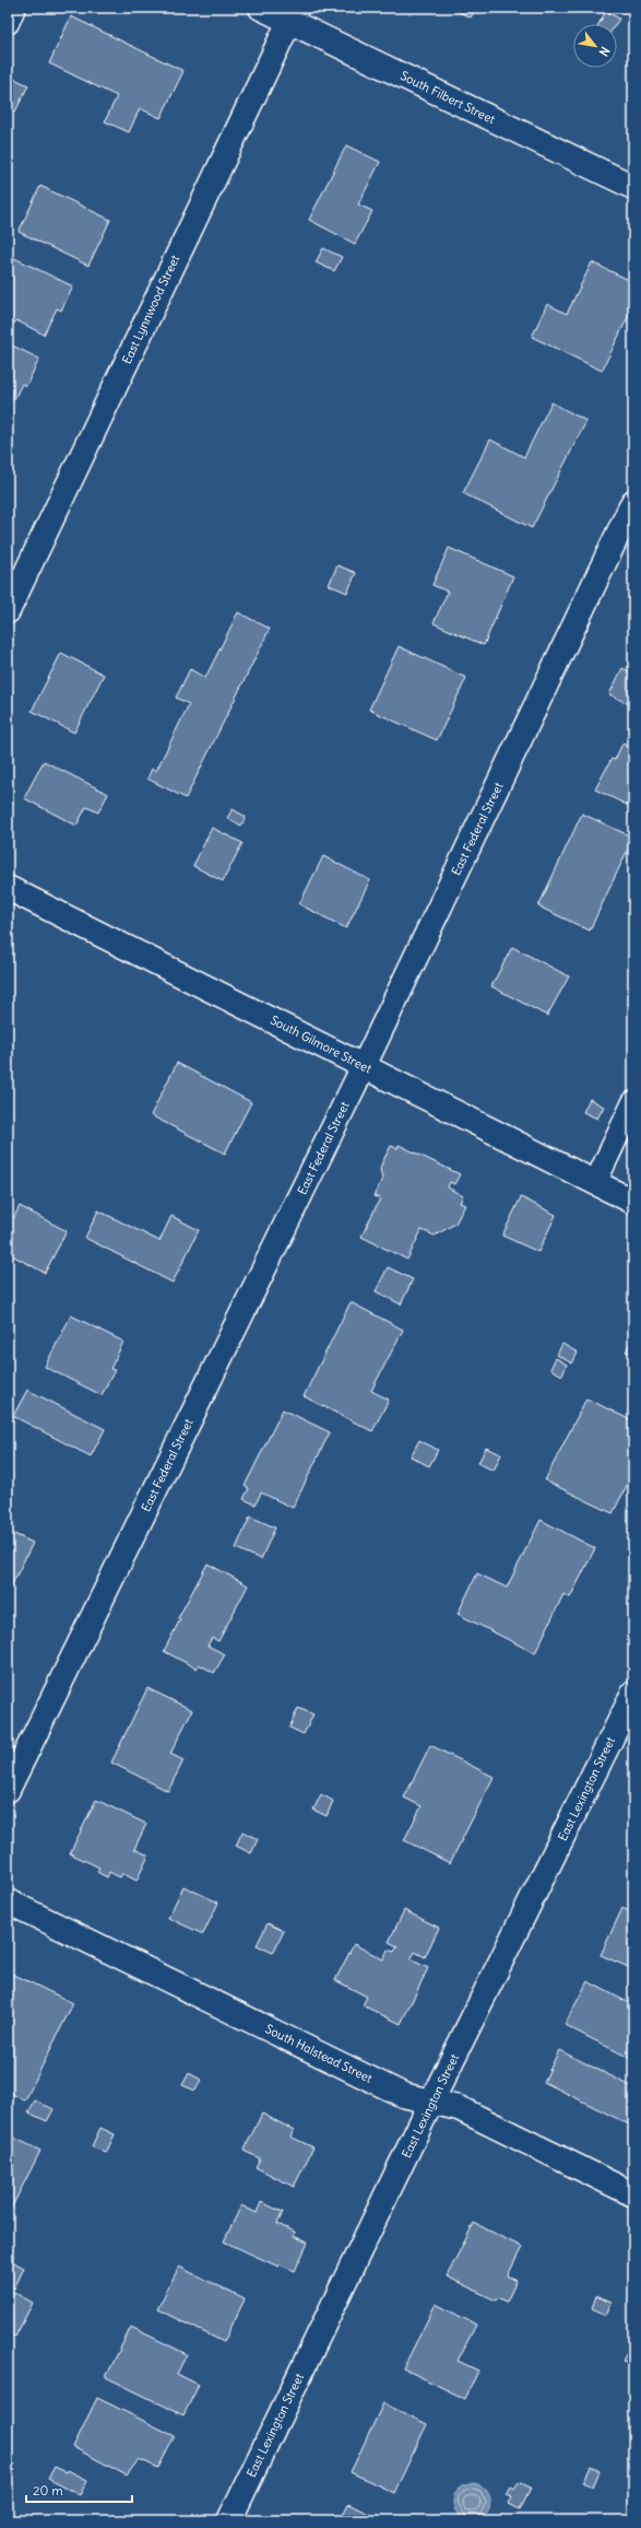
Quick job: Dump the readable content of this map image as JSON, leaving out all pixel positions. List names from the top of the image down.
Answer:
{
  "streets": {
    "street": [
      "South Filbert Street",
      "East Lynnwood Street",
      "East Federal Street",
      "South Gilmore Street",
      "East Lexington Street",
      "South Halstead Street"
    ]
  },
  "crossings": [
    ["South Filbert Street", "East Lynnwood Street"],
    ["East Federal Street", "South Gilmore Street"],
    ["East Lexington Street", "South Halstead Street"]
  ],
  "scale_bar": "20 m",
  "north": "bottom right"
}
